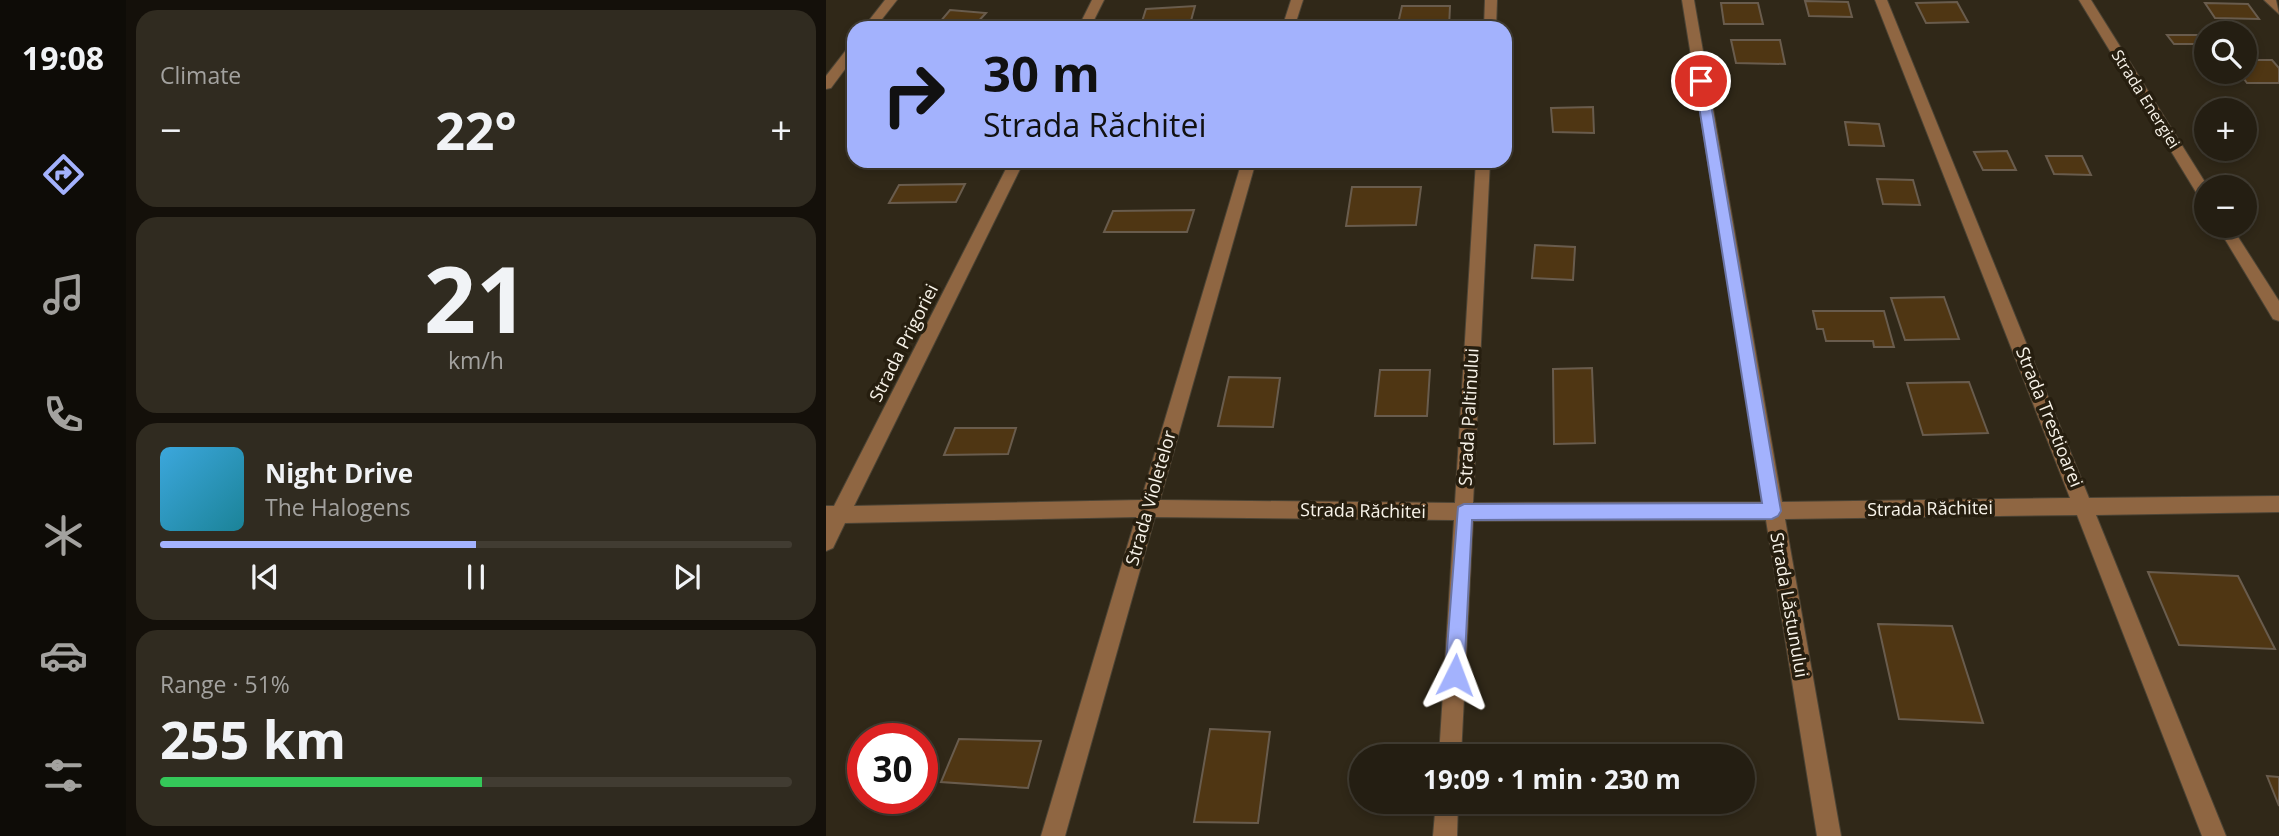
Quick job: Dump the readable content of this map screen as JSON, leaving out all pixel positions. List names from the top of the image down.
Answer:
{
  "streets": {
    "street": [
      "Strada Energiei",
      "Strada Prigoriei",
      "Strada Paltinului",
      "Strada Trestioarei",
      "Strada Violetelor",
      "Strada Răchitei",
      "Strada Lăstunului"
    ]
  },
  "crossings": [
    ["Strada Prigoriei", "Strada Răchitei"],
    ["Strada Paltinului", "Strada Răchitei"],
    ["Strada Trestioarei", "Strada Răchitei"],
    ["Strada Violetelor", "Strada Răchitei"],
    ["Strada Răchitei", "Strada Lăstunului"]
  ],
  "page": {
    "tabs": "19:08",
    "tile": [
      "Climate",
      ["21", "km/h"],
      ["Range · 51%", "255 km"]
    ],
    "map_buttons": ["+", "−"],
    "turn": ["30 m", "Strada Răchitei"],
    "heat": ["−", "22°", "+"],
    "song": ["Night Drive", "The Halogens"],
    "limit": "30",
    "trip": "19:09 · 1 min · 230 m"
  }
}
